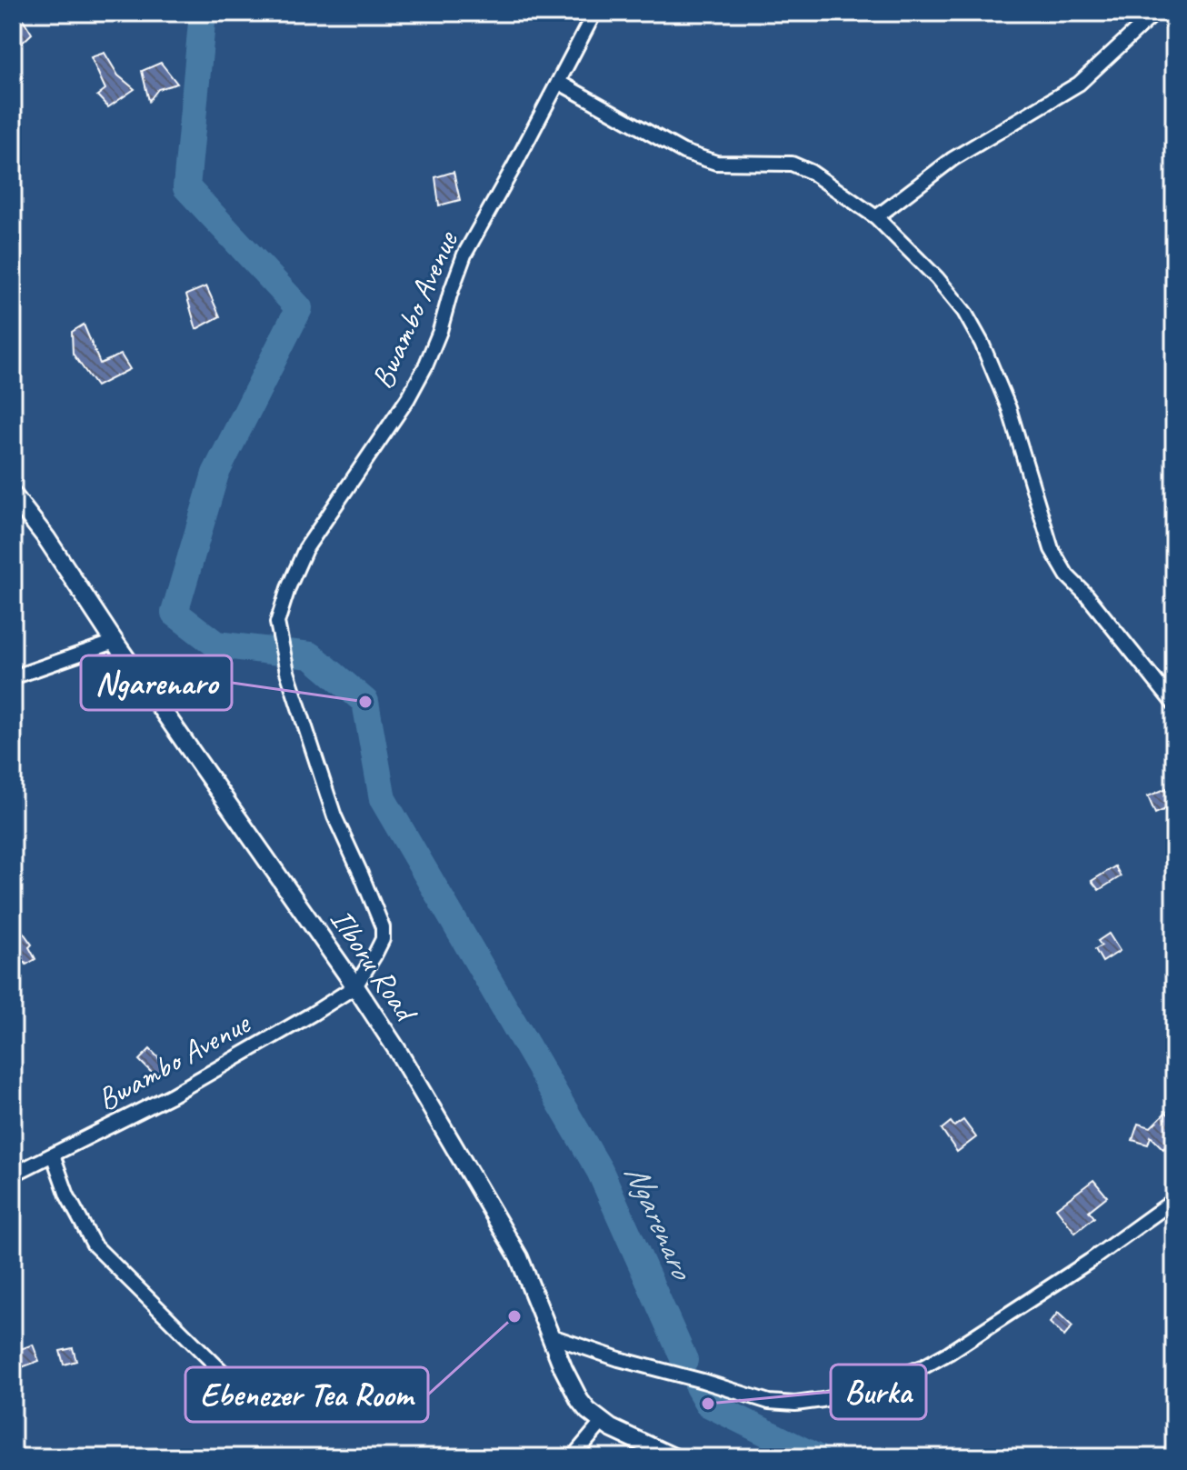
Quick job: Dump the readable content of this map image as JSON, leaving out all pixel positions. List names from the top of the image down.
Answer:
{
  "streets": {
    "street": ["Bwambo Avenue", "Ilboru Road"]
  },
  "crossings": [
    ["Bwambo Avenue", "Ilboru Road"]
  ],
  "water": ["Ngarenaro"],
  "places": ["Ngarenaro", "Ebenezer Tea Room", "Burka"]
}
